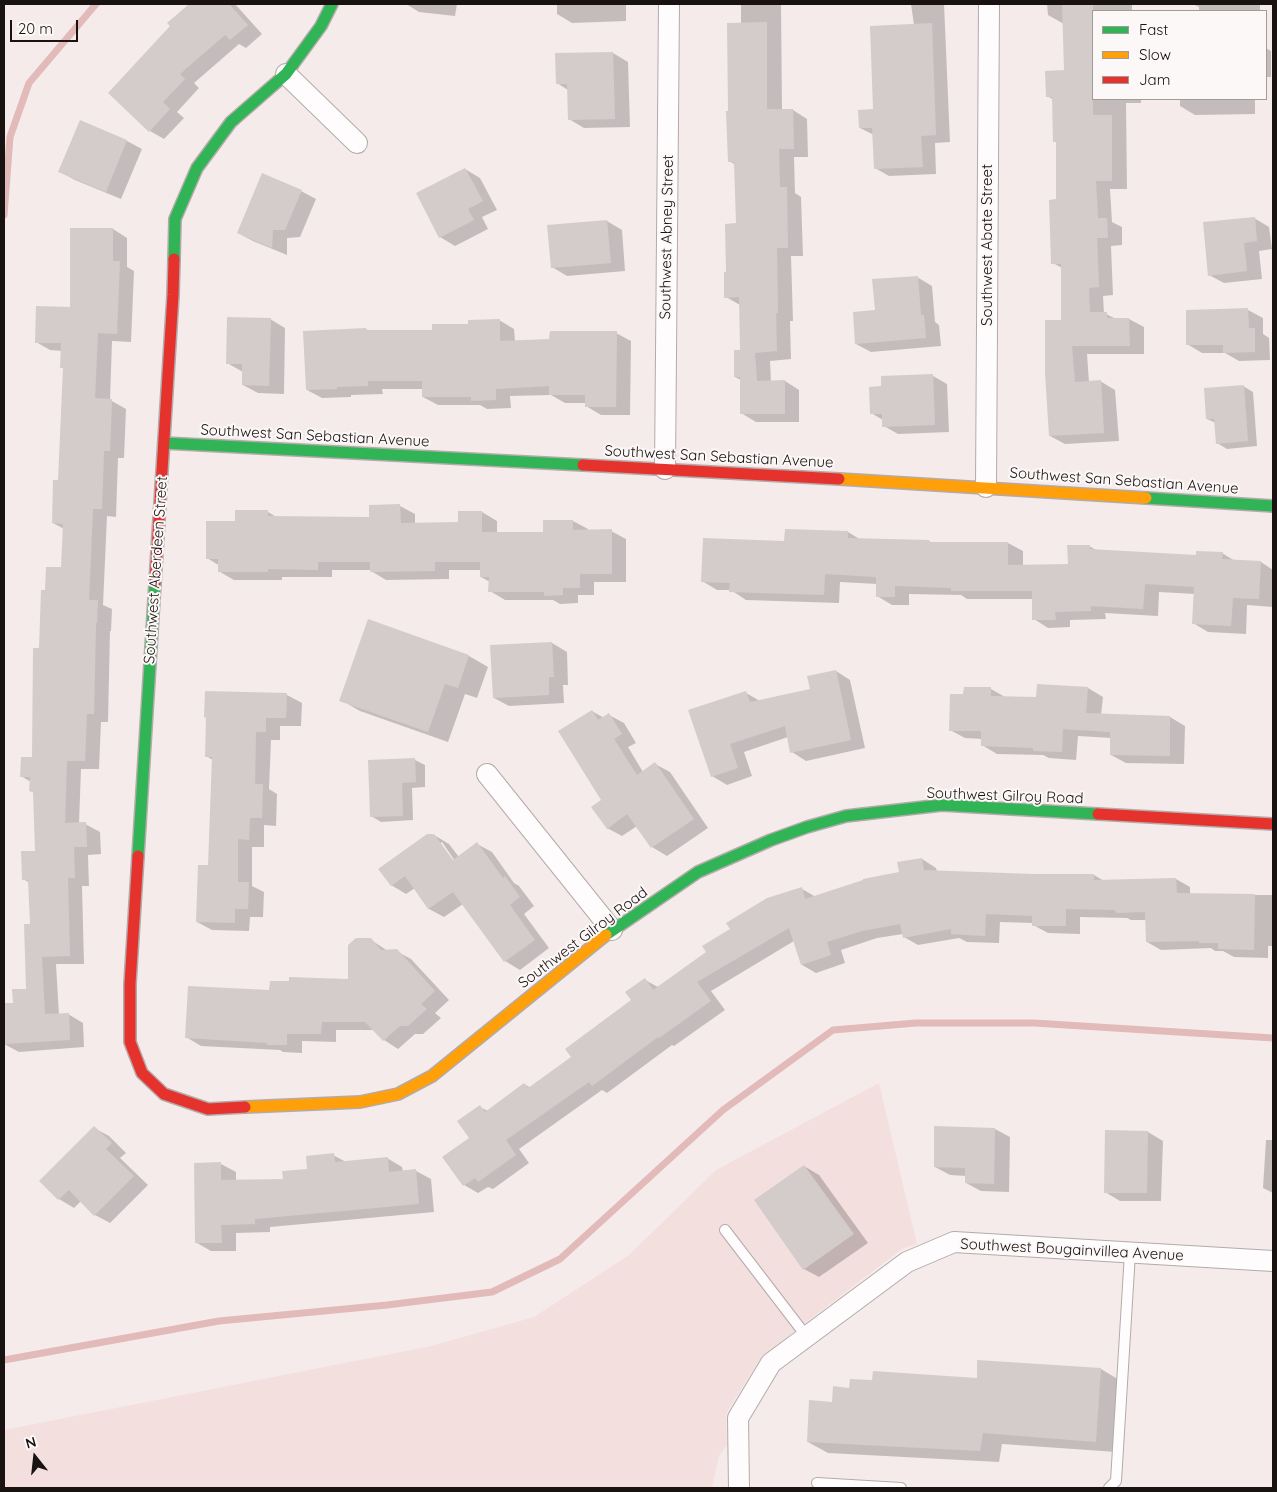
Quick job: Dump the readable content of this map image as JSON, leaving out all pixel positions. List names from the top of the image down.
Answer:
{
  "streets": {
    "street": [
      "Southwest Abney Street",
      "Southwest Abate Street",
      "Southwest San Sebastian Avenue",
      "Southwest Aberdeen Street",
      "Southwest Gilroy Road",
      "Southwest Bougainvillea Avenue"
    ]
  },
  "crossings": [
    ["Southwest Abney Street", "Southwest San Sebastian Avenue"],
    ["Southwest Abate Street", "Southwest San Sebastian Avenue"],
    ["Southwest San Sebastian Avenue", "Southwest Aberdeen Street"],
    ["Southwest Aberdeen Street", "Southwest Gilroy Road"]
  ],
  "legend": ["Fast", "Slow", "Jam"],
  "scale_bar": "20 m",
  "north": "top"
}
